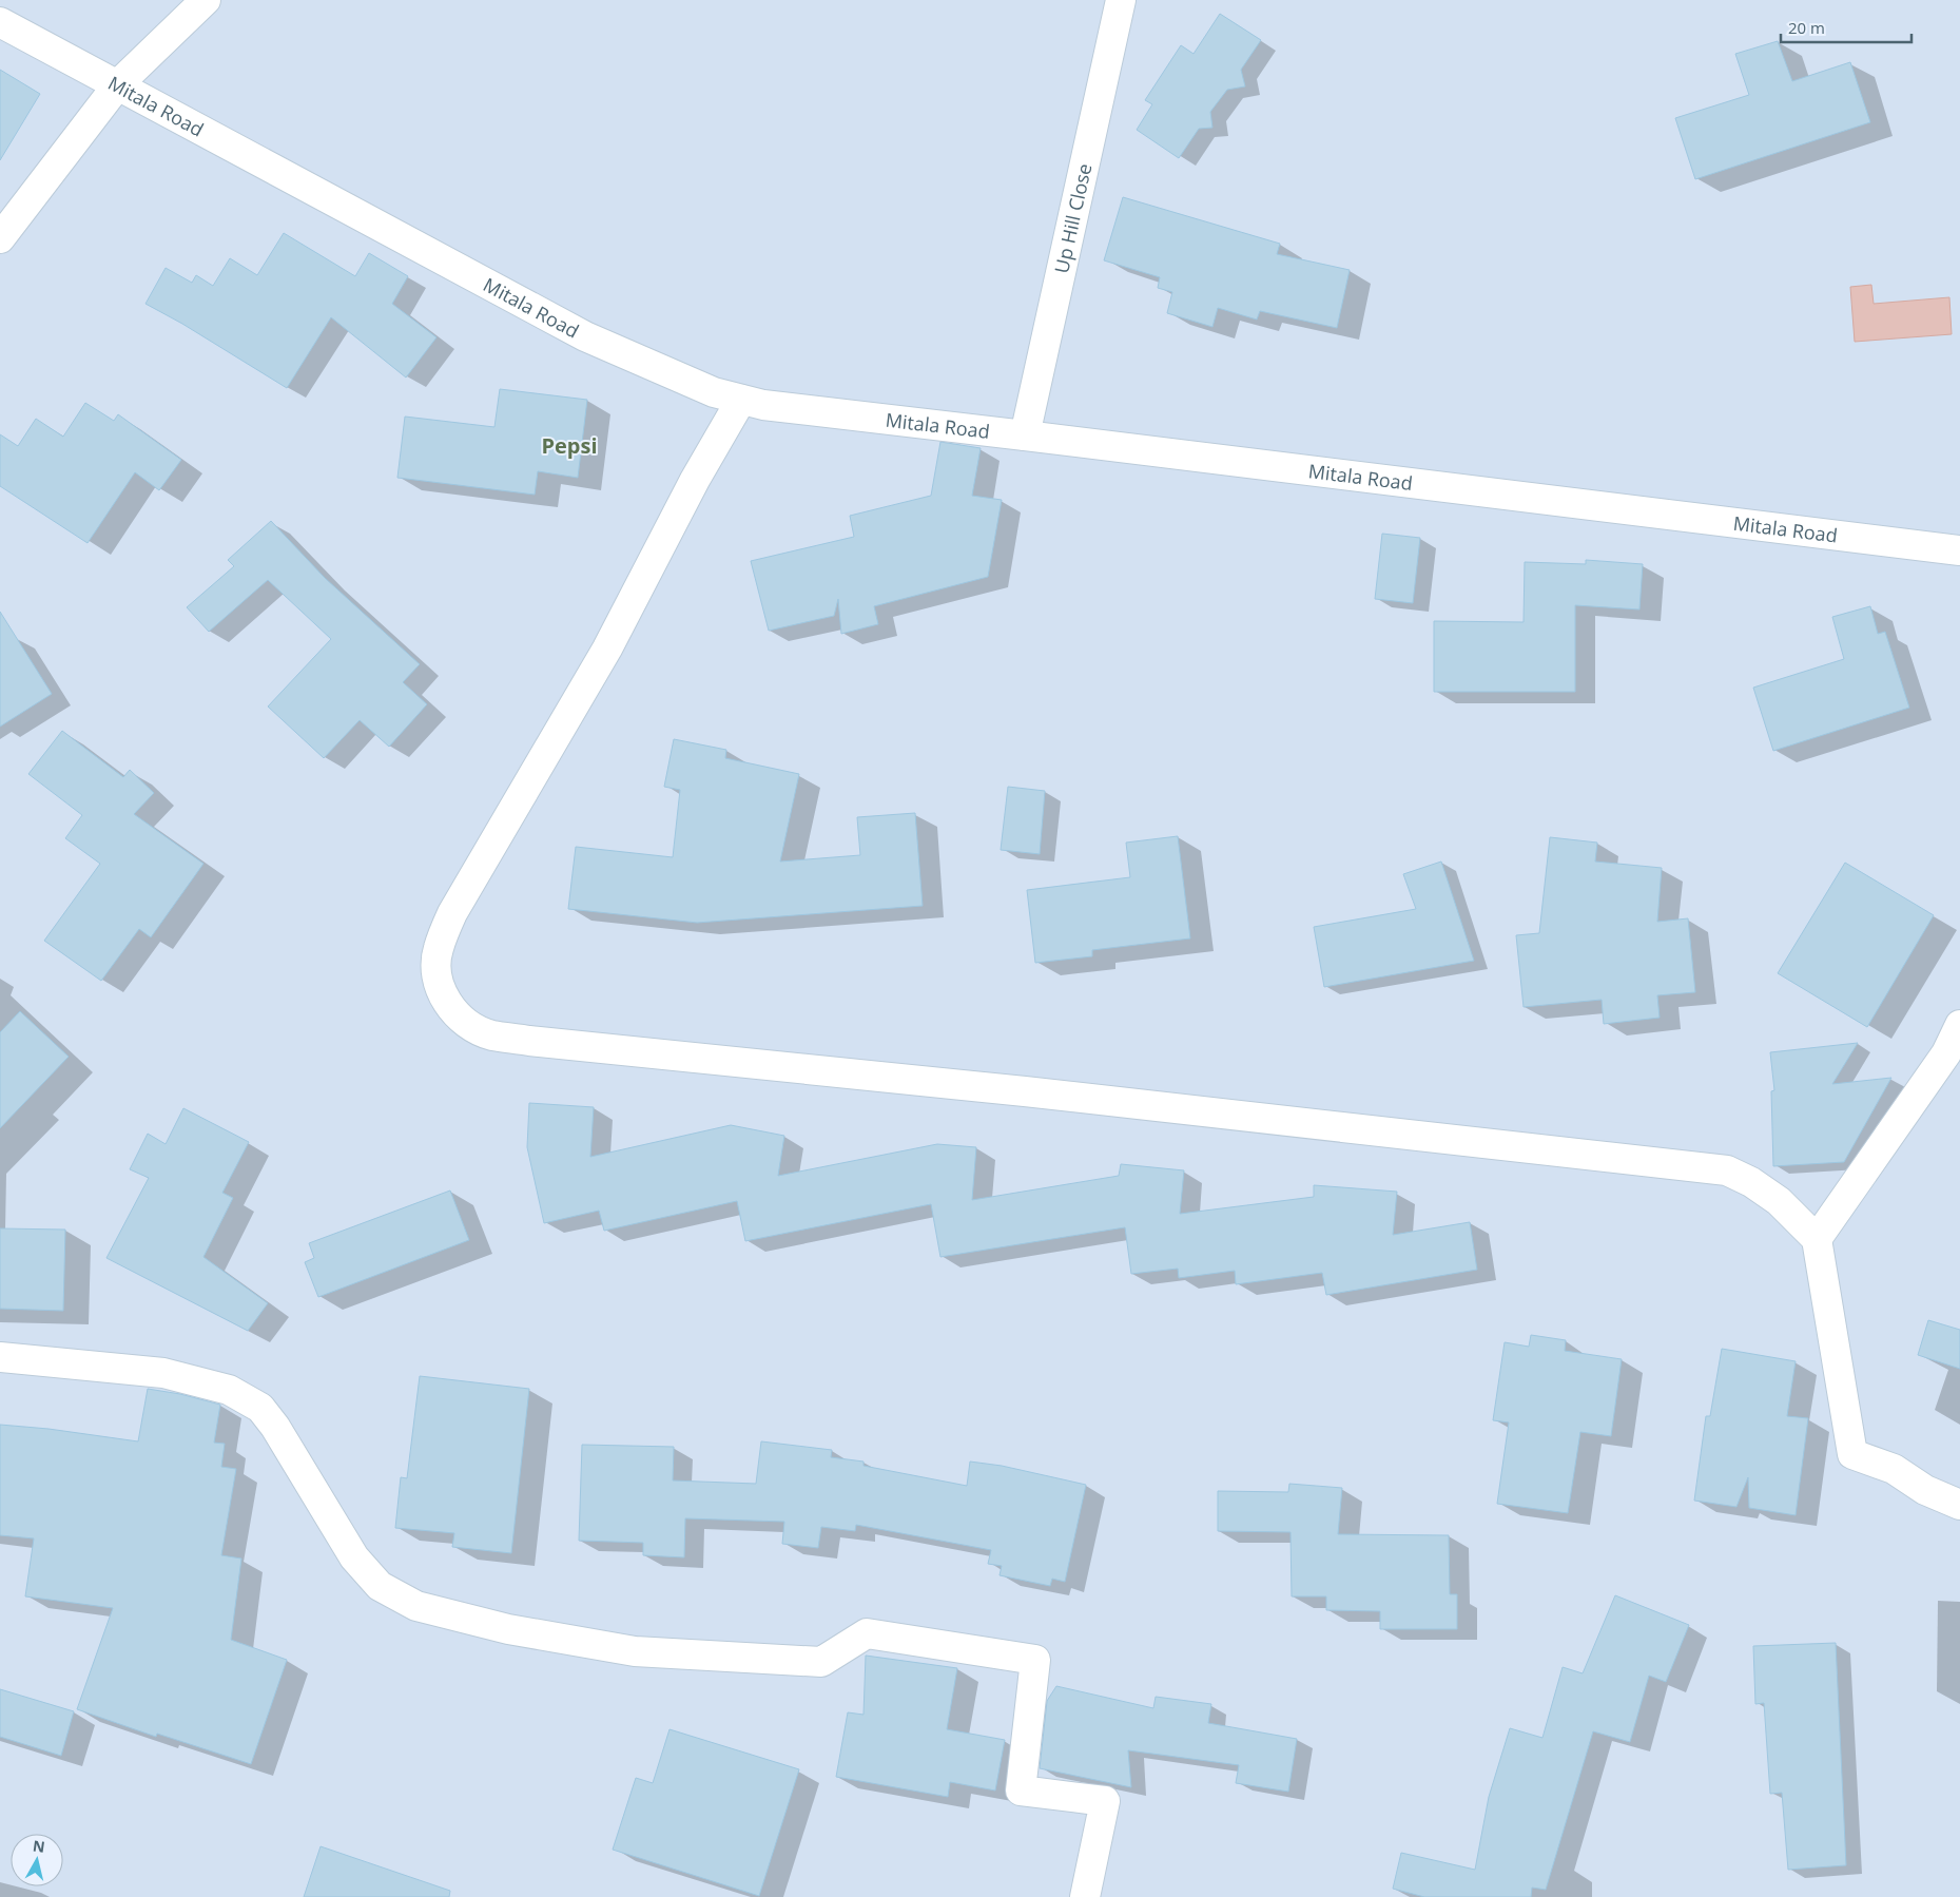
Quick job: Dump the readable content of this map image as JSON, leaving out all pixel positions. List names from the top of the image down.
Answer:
{
  "streets": {
    "street": ["Mitala Road", "Up Hill Close"]
  },
  "crossings": [
    ["Mitala Road", "Up Hill Close"]
  ],
  "districts": ["Pepsi"],
  "scale_bar": "20 m",
  "north": "top"
}
